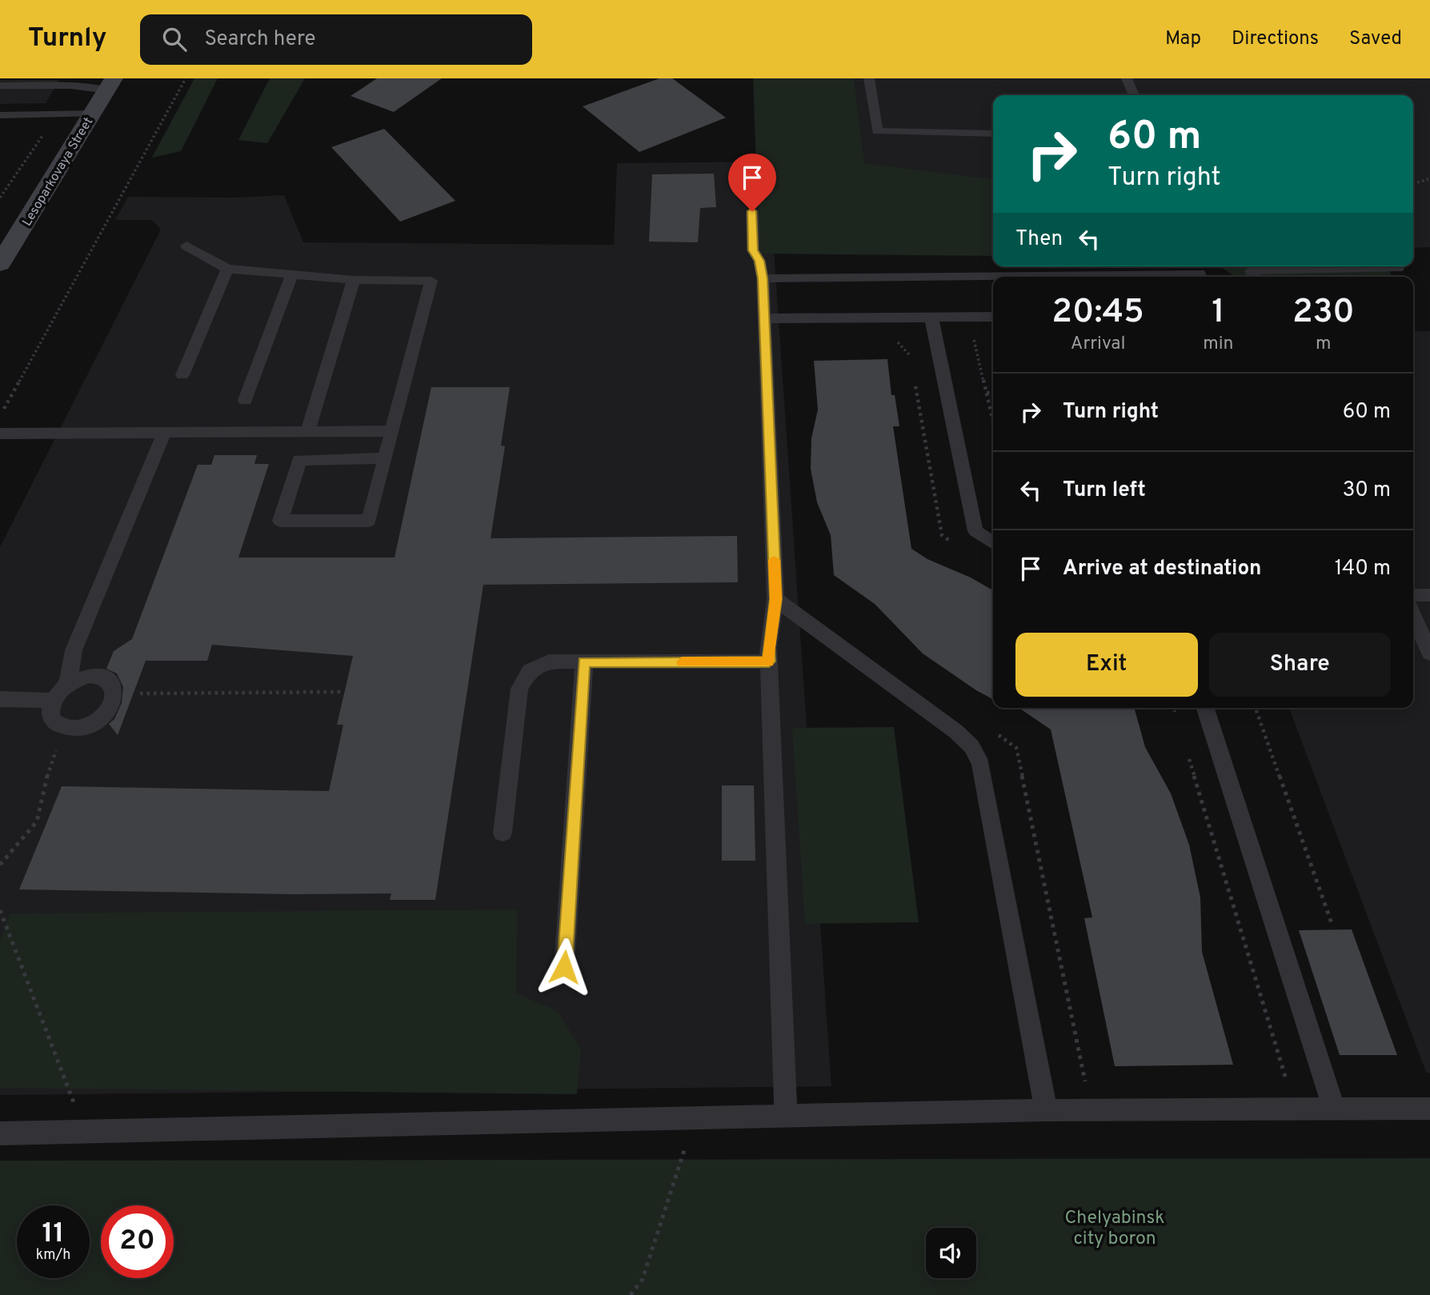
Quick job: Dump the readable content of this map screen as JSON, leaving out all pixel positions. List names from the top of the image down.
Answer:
{
  "streets": {
    "main road": ["Lesoparkovaya Street"]
  },
  "parks": ["Chelyabinsk city boron"],
  "page": {
    "header": "Turnly",
    "search": "Search here",
    "nav": ["Map", "Directions", "Saved"],
    "turn": ["60 m", "Turn right"],
    "then": "Then",
    "eta": [
      "20:45",
      "Arrival",
      "1",
      "min",
      "230",
      "m"
    ],
    "list": [
      {
        "name": "Turn right",
        "value": "60 m"
      },
      {
        "name": "Turn left",
        "value": "30 m"
      },
      {
        "name": "Arrive at destination",
        "value": "140 m"
      }
    ],
    "buttons": ["Exit", "Share"],
    "speed": "11 km/h",
    "limit": "20"
  }
}
